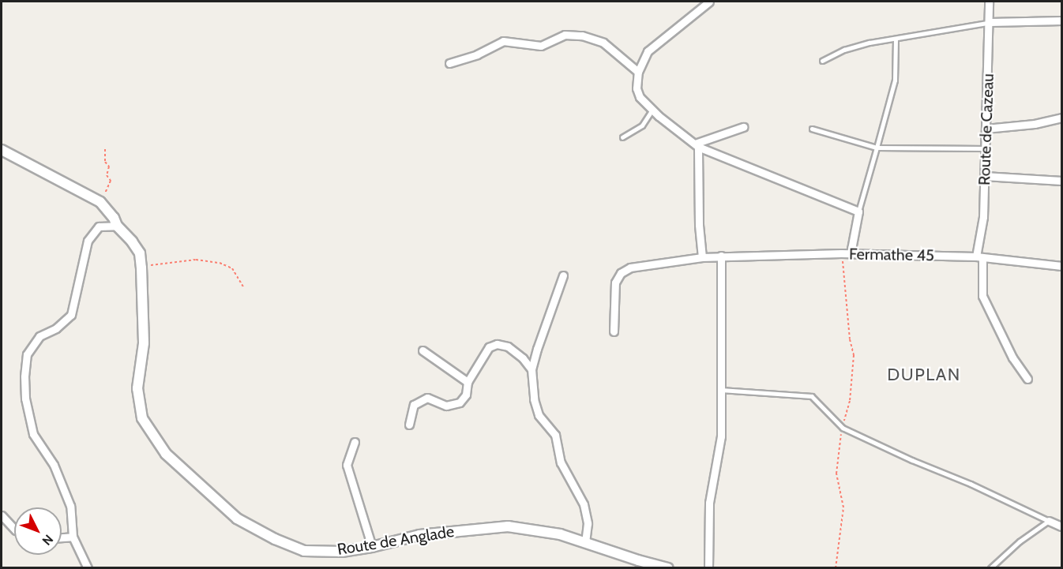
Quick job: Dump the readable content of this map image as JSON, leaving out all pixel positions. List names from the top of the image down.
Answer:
{
  "streets": {
    "street": ["Route de Cazeau", "Fermathe 45", "Route de Anglade"]
  },
  "crossings": [
    ["Route de Cazeau", "Fermathe 45"]
  ],
  "districts": ["DUPLAN"],
  "north": "bottom right"
}
